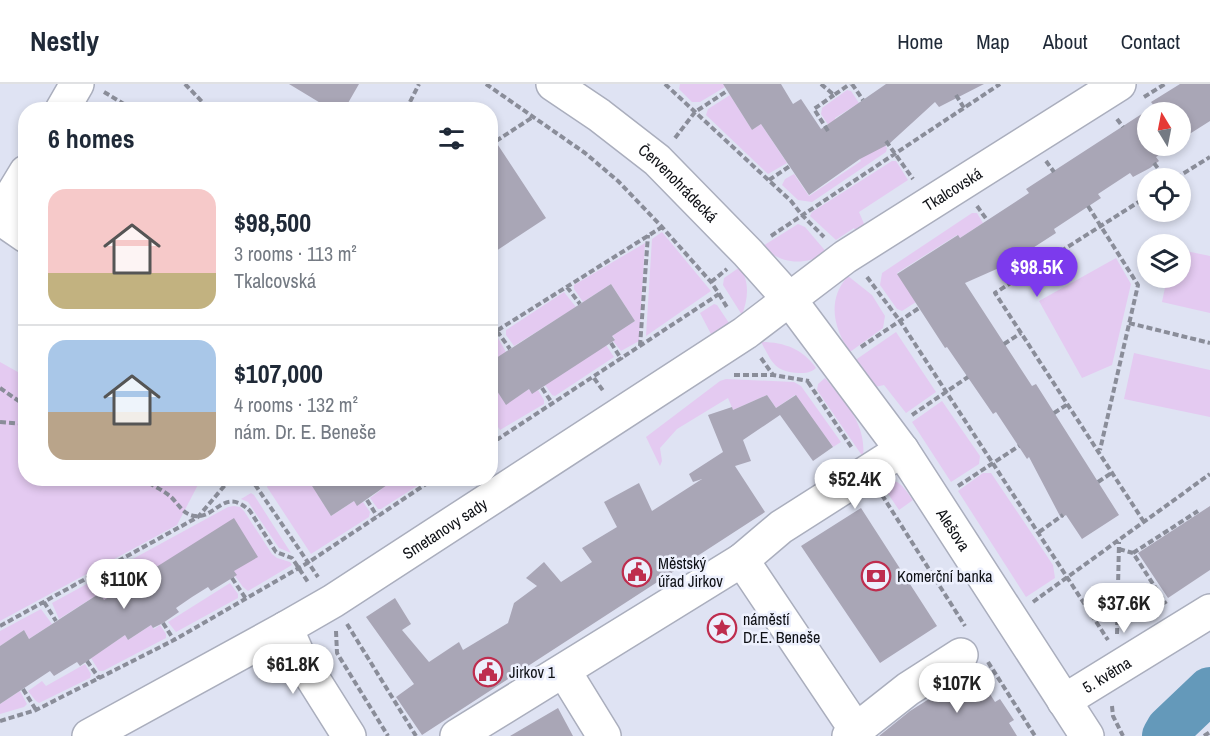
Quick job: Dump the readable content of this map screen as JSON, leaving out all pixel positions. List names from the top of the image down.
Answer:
{
  "streets": {
    "street": [
      "Červenohrádecká",
      "Tkalcovská",
      "Smetanovy sady",
      "Alešova",
      "5. května"
    ]
  },
  "crossings": [
    ["Červenohrádecká", "Tkalcovská"],
    ["Červenohrádecká", "Smetanovy sady"],
    ["Červenohrádecká", "Alešova"],
    ["Tkalcovská", "Smetanovy sady"],
    ["Tkalcovská", "Alešova"],
    ["Smetanovy sady", "Alešova"],
    ["Alešova", "5. května"]
  ],
  "places": {
    "public building": ["Městský úřad Jirkov", "Jirkov 1"],
    "bank": ["Komerční banka"],
    "place": ["náměstí Dr.E. Beneše"]
  },
  "north": "top",
  "page": {
    "header": "Nestly",
    "nav": [
      "Home",
      "Map",
      "About",
      "Contact"
    ],
    "heading": "6 homes",
    "list": [
      {
        "name": "$98,500",
        "note": "3 rooms · 113 m² · Tkalcovská"
      },
      {
        "name": "$107,000",
        "note": "4 rooms · 132 m² · nám. Dr. E. Beneše"
      }
    ],
    "price": [
      "$98.5K",
      "$52.4K",
      "$110K",
      "$37.6K",
      "$61.8K",
      "$107K"
    ]
  }
}
